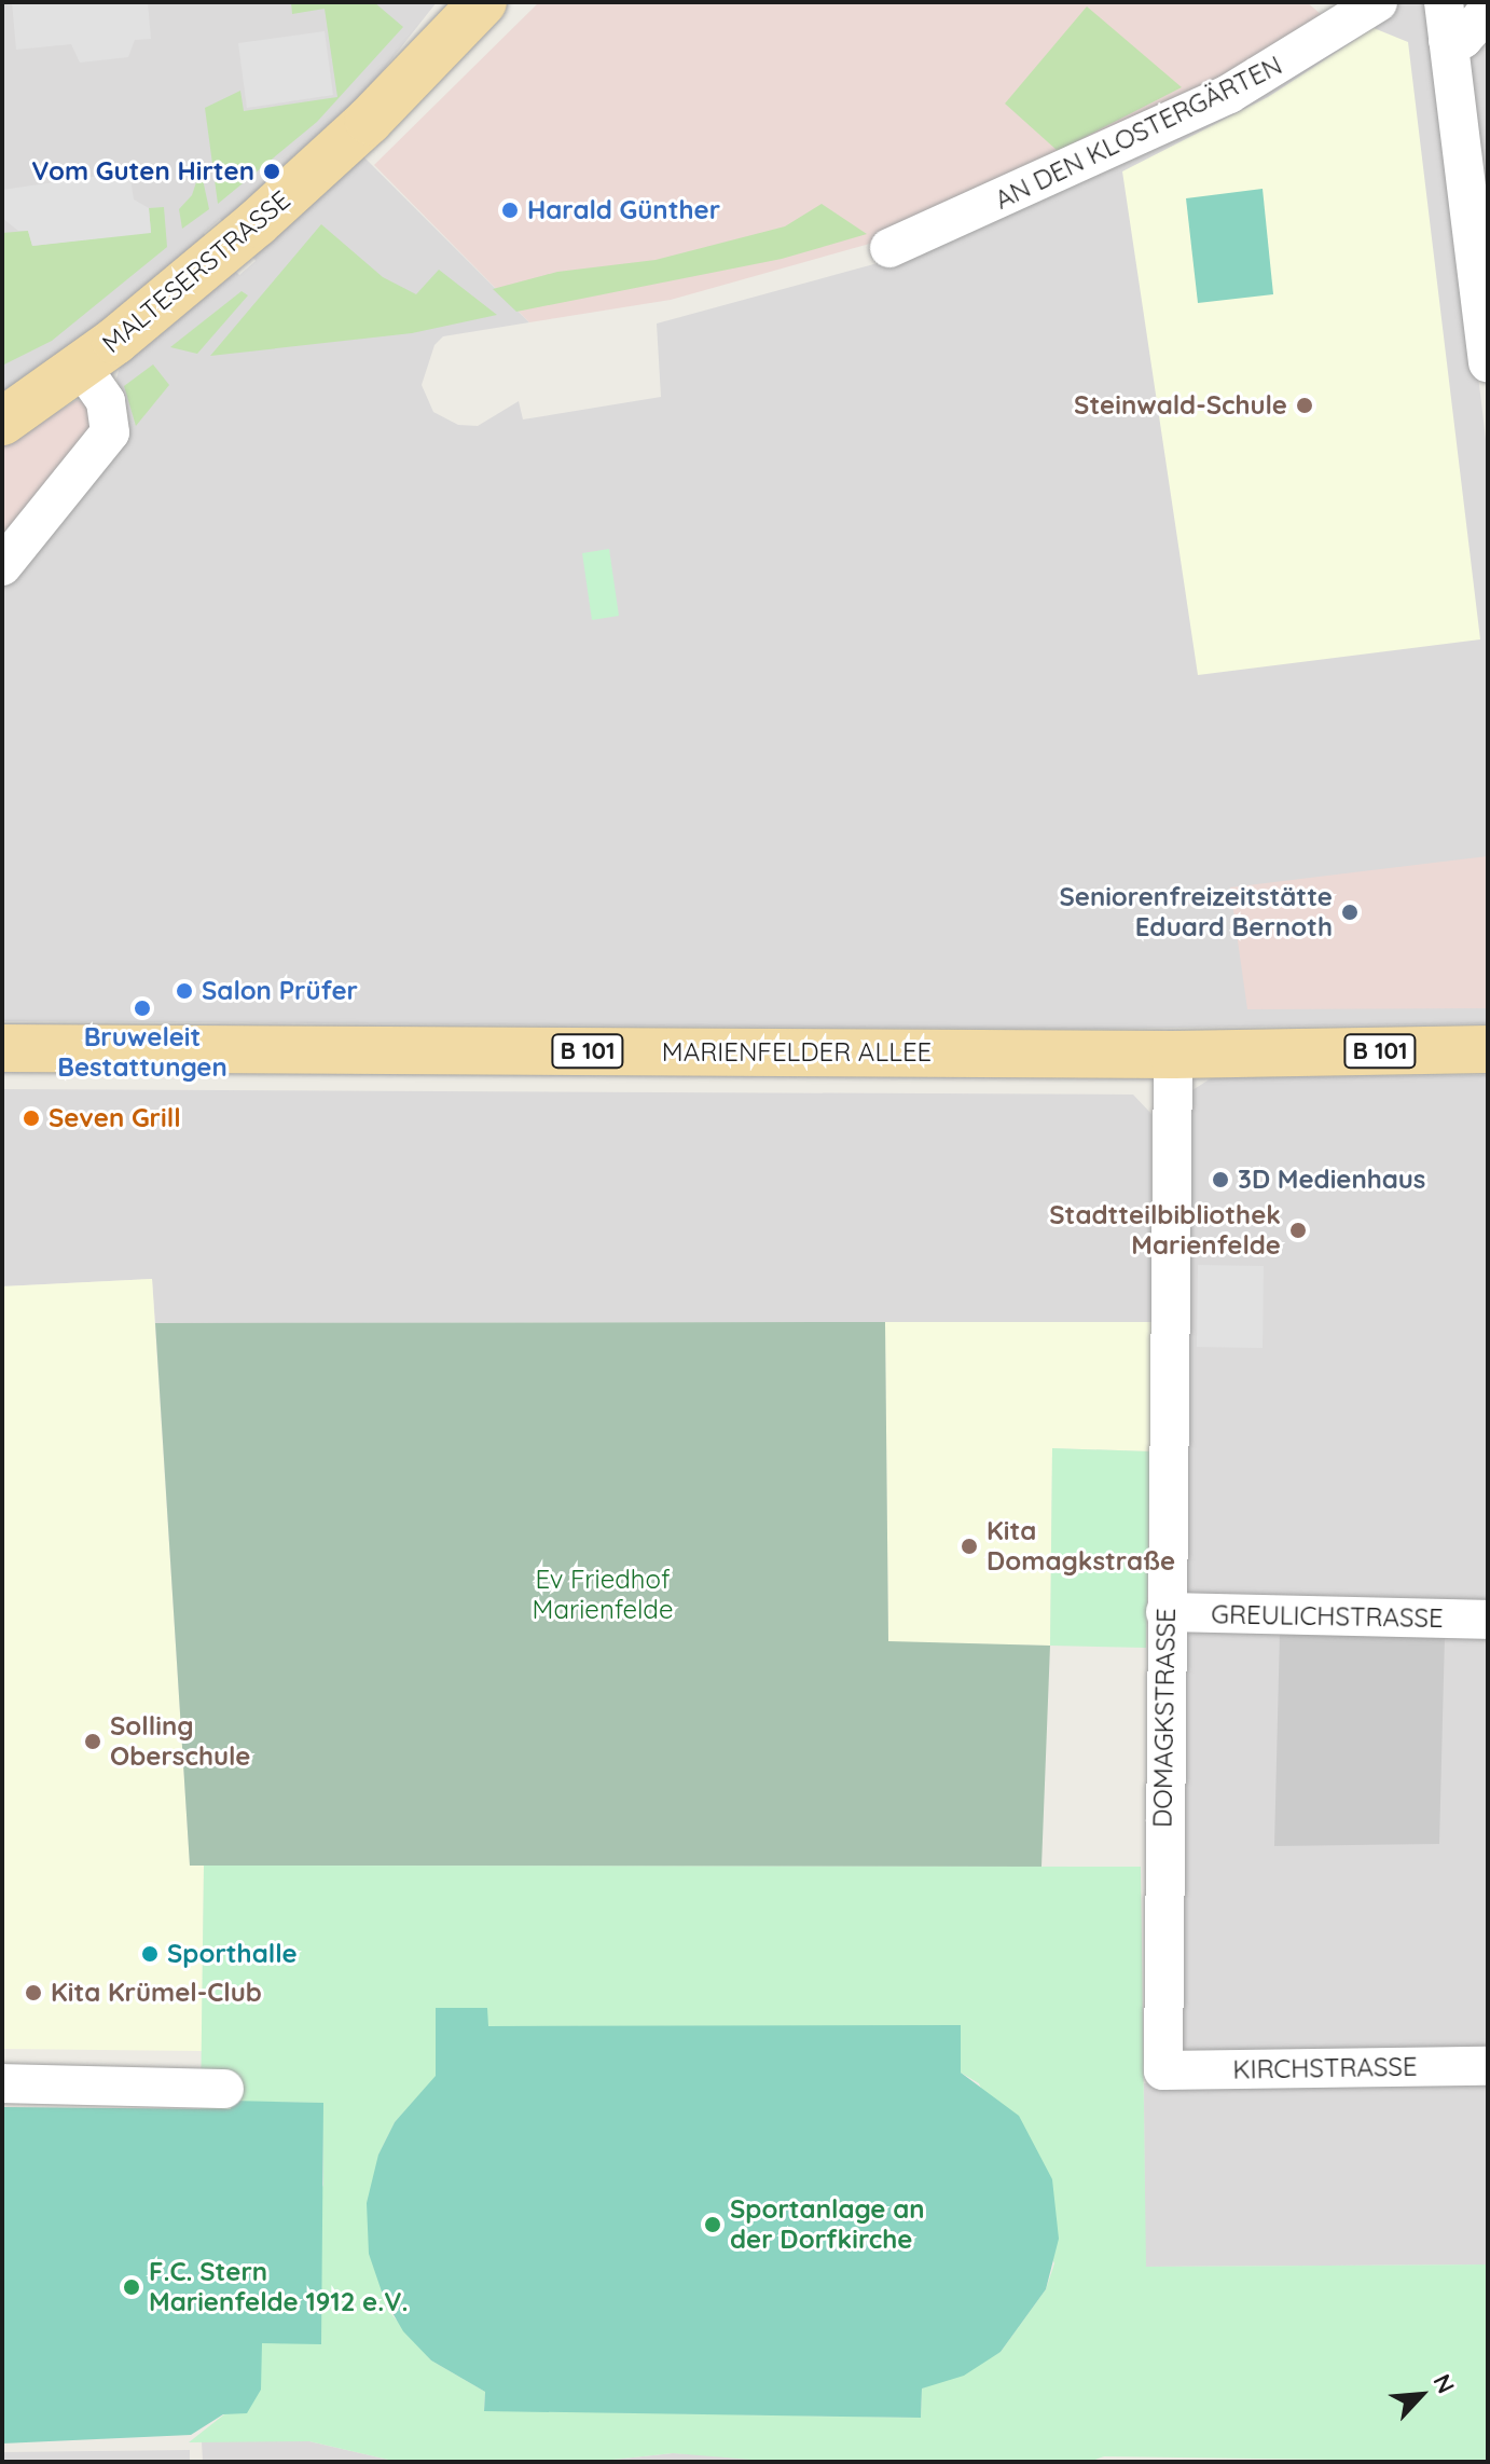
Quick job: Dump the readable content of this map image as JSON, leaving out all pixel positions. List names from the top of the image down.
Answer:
{
  "streets": {
    "main road": ["MALTESERSTRASSE", "B 101", "MARIENFELDER ALLEE"],
    "street": [
      "AN DEN KLOSTERGÄRTEN",
      "GREULICHSTRASSE",
      "DOMAGKSTRASSE",
      "KIRCHSTRASSE"
    ]
  },
  "crossings": [
    ["MARIENFELDER ALLEE", "DOMAGKSTRASSE"],
    ["GREULICHSTRASSE", "DOMAGKSTRASSE"],
    ["DOMAGKSTRASSE", "KIRCHSTRASSE"]
  ],
  "parks": ["Ev Friedhof Marienfelde"],
  "places": [
    "Vom Guten Hirten",
    "Harald Günther",
    "Steinwald-Schule",
    "Seniorenfreizeitstätte Eduard Bernoth",
    "Salon Prüfer",
    "Bruweleit Bestattungen",
    "Seven Grill",
    "3D Medienhaus",
    "Stadtteilbibliothek Marienfelde",
    "Kita Domagkstraße",
    "Solling Oberschule",
    "Sporthalle",
    "Kita Krümel-Club",
    "Sportanlage an der Dorfkirche",
    "F.C. Stern Marienfelde 1912 e.V."
  ],
  "north": "top right"
}
